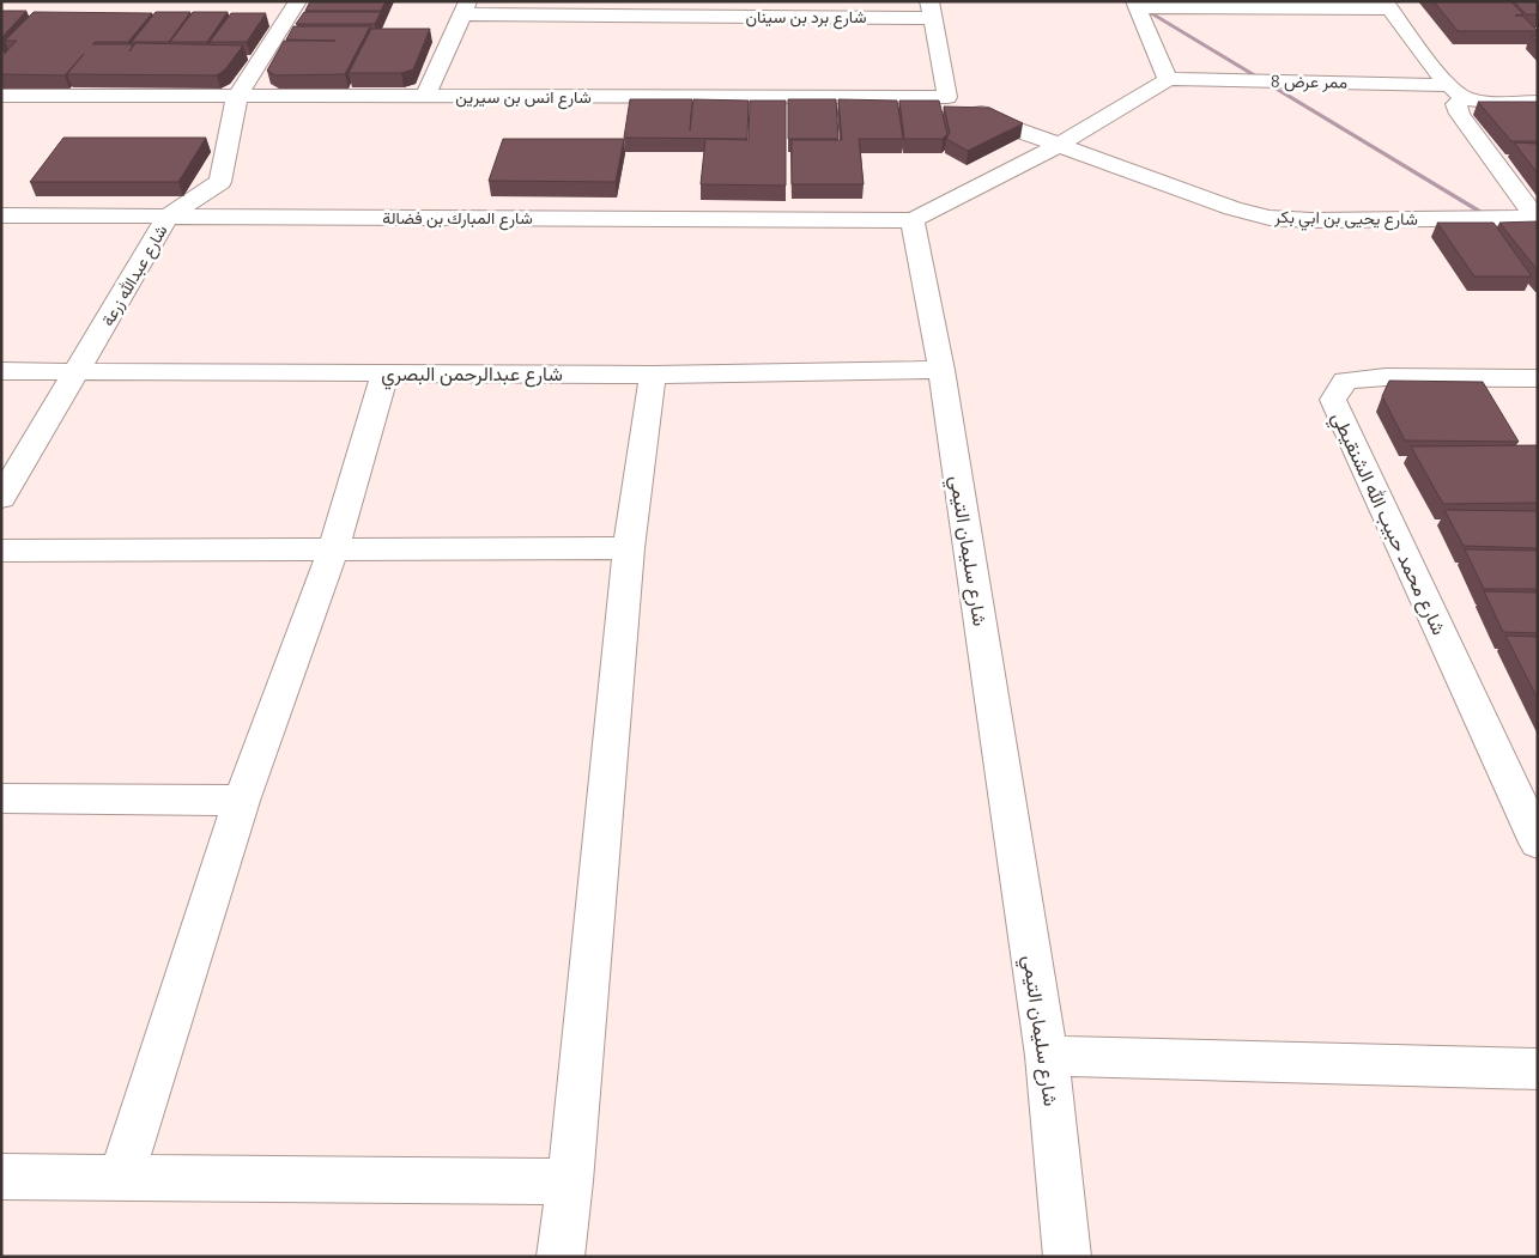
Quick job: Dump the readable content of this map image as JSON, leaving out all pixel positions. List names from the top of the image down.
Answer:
{
  "streets": {
    "street": [
      "شارع برد بن سينان",
      "ممر عرض 8",
      "شارع انس بن سيرين",
      "شارع المبارك بن فضالة",
      "شارع يحيى بن ابي بكر",
      "شارع عبدالله زرعة",
      "شارع عبدالرحمن البصري",
      "شارع محمد حبيب الله الشنقيطي",
      "شارع سليمان التيمي"
    ]
  },
  "crossings": [
    ["شارع انس بن سيرين", "شارع يحيى بن ابي بكر"],
    ["شارع انس بن سيرين", "شارع عبدالله زرعة"],
    ["شارع المبارك بن فضالة", "شارع عبدالله زرعة"],
    ["شارع المبارك بن فضالة", "شارع سليمان التيمي"],
    ["شارع عبدالله زرعة", "شارع عبدالرحمن البصري"],
    ["شارع عبدالرحمن البصري", "شارع سليمان التيمي"]
  ]
}
